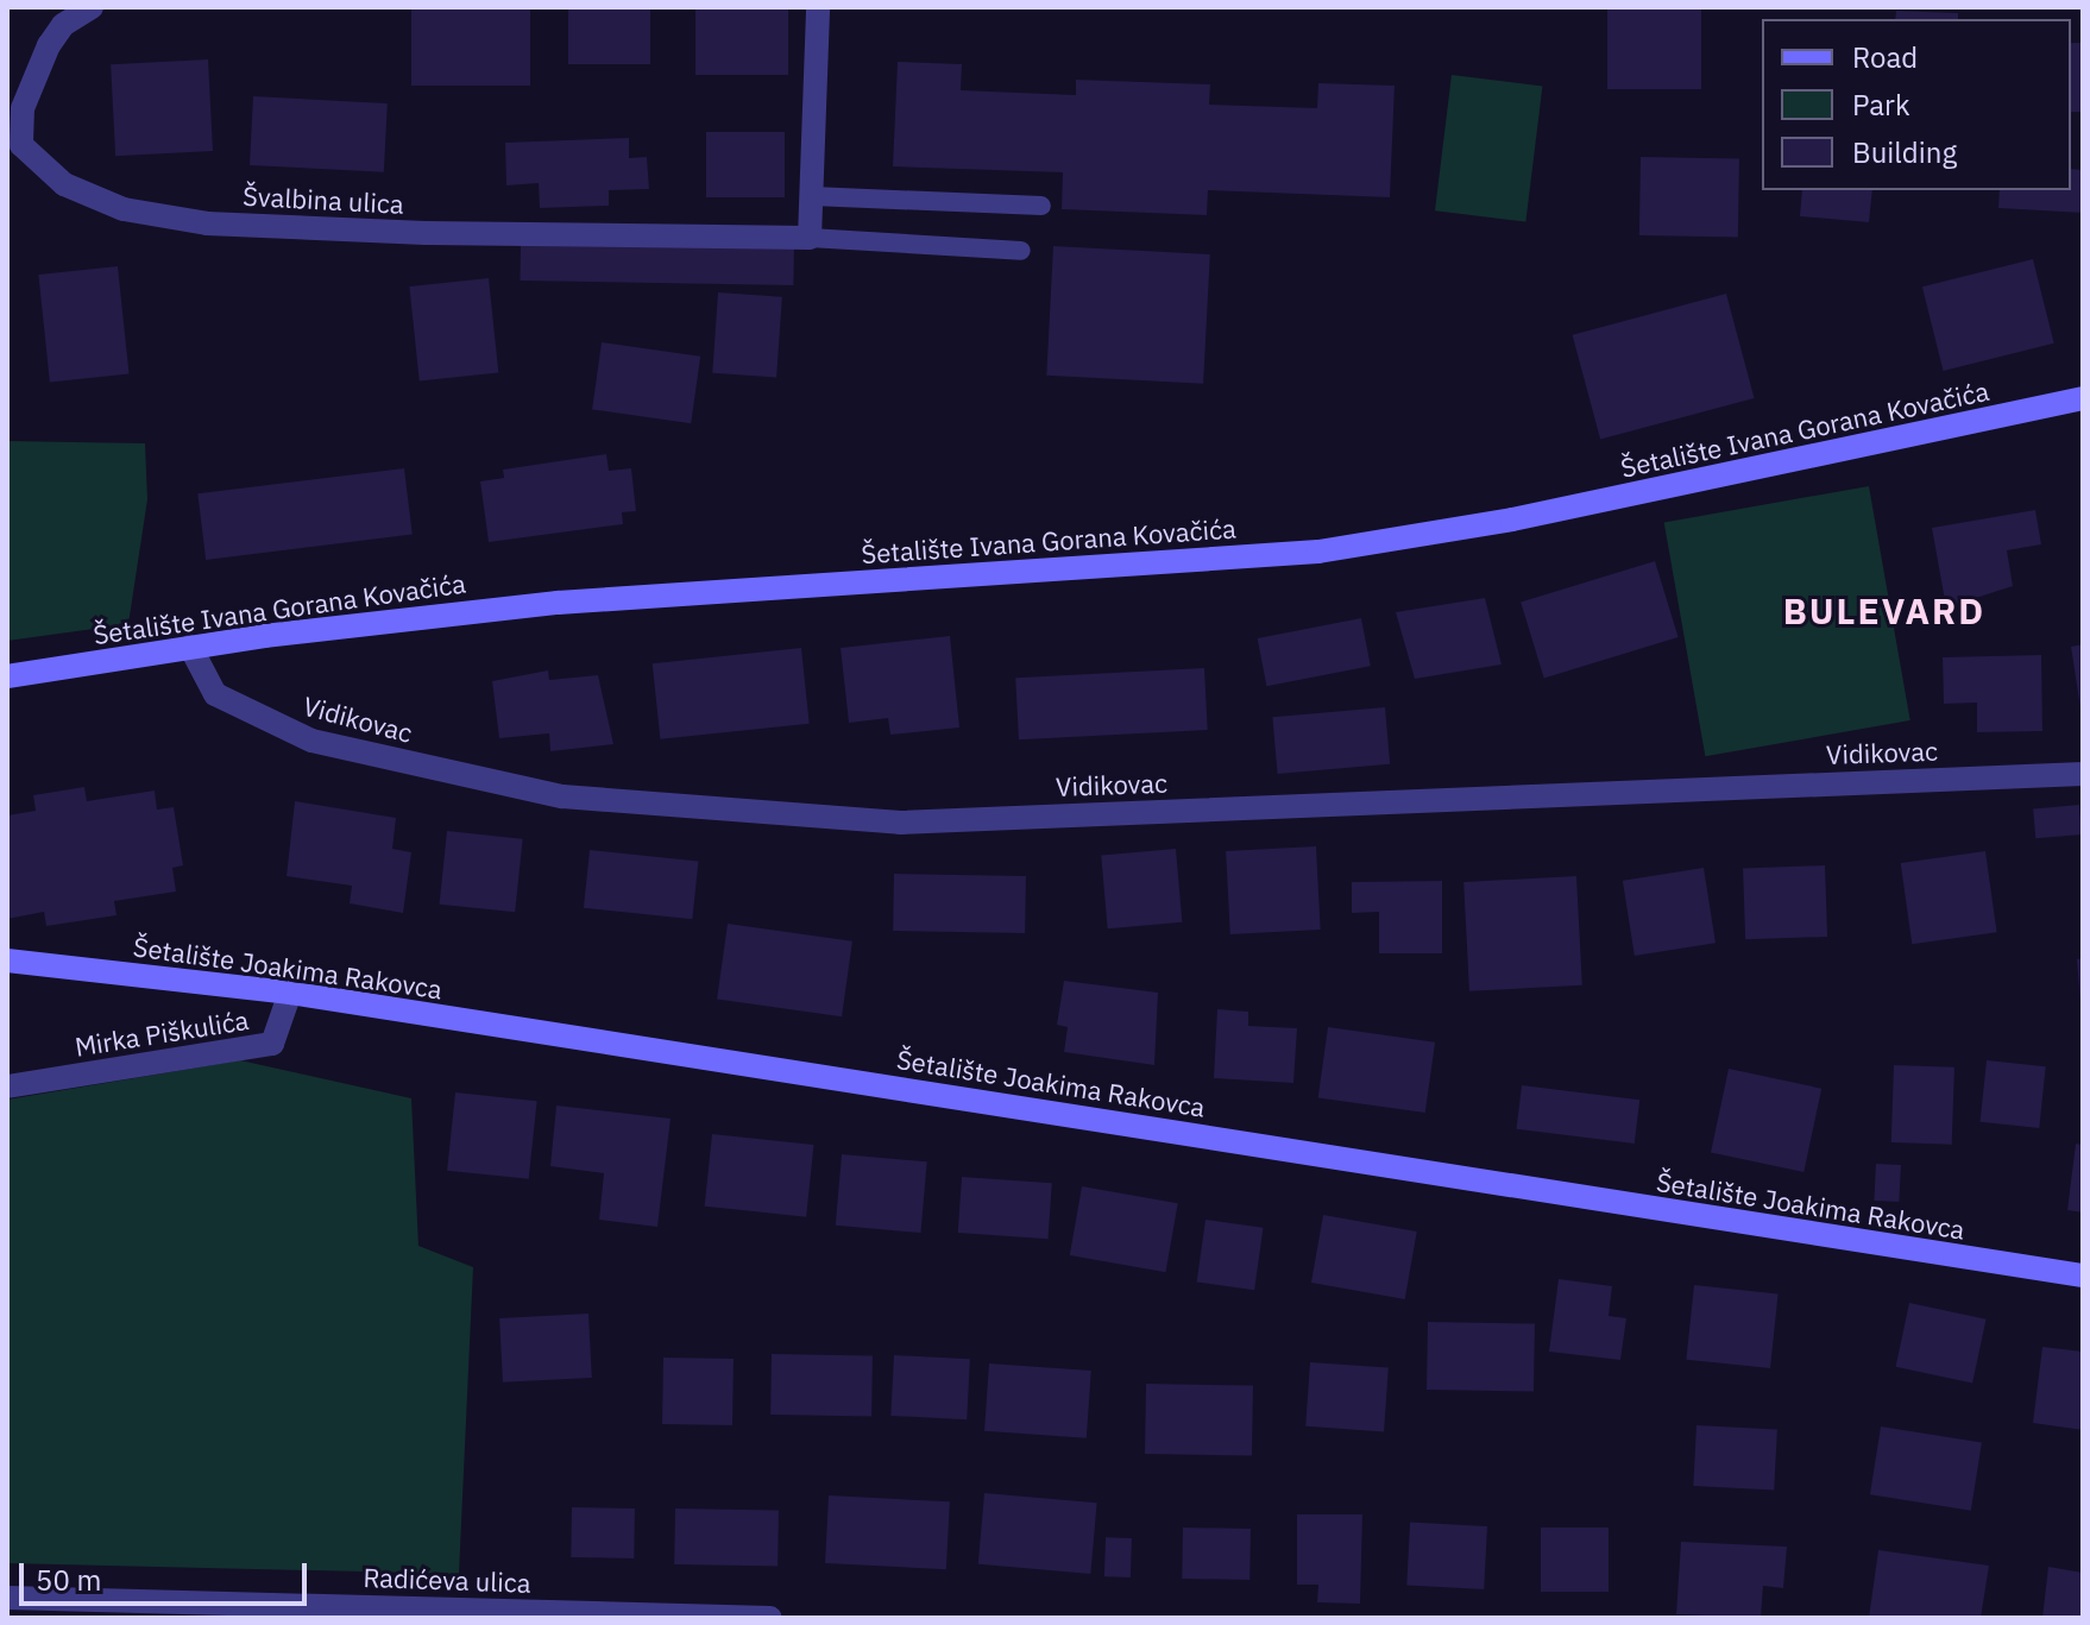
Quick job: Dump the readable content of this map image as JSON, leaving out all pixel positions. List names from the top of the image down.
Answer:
{
  "streets": {
    "street": [
      "Švalbina ulica",
      "Šetalište Ivana Gorana Kovačića",
      "Vidikovac",
      "Šetalište Joakima Rakovca",
      "Mirka Piškulića",
      "Radićeva ulica"
    ]
  },
  "crossings": [
    ["Šetalište Ivana Gorana Kovačića", "Vidikovac"],
    ["Šetalište Joakima Rakovca", "Mirka Piškulića"]
  ],
  "districts": ["BULEVARD"],
  "legend": ["Road", "Park", "Building"],
  "scale_bar": "50 m"
}
